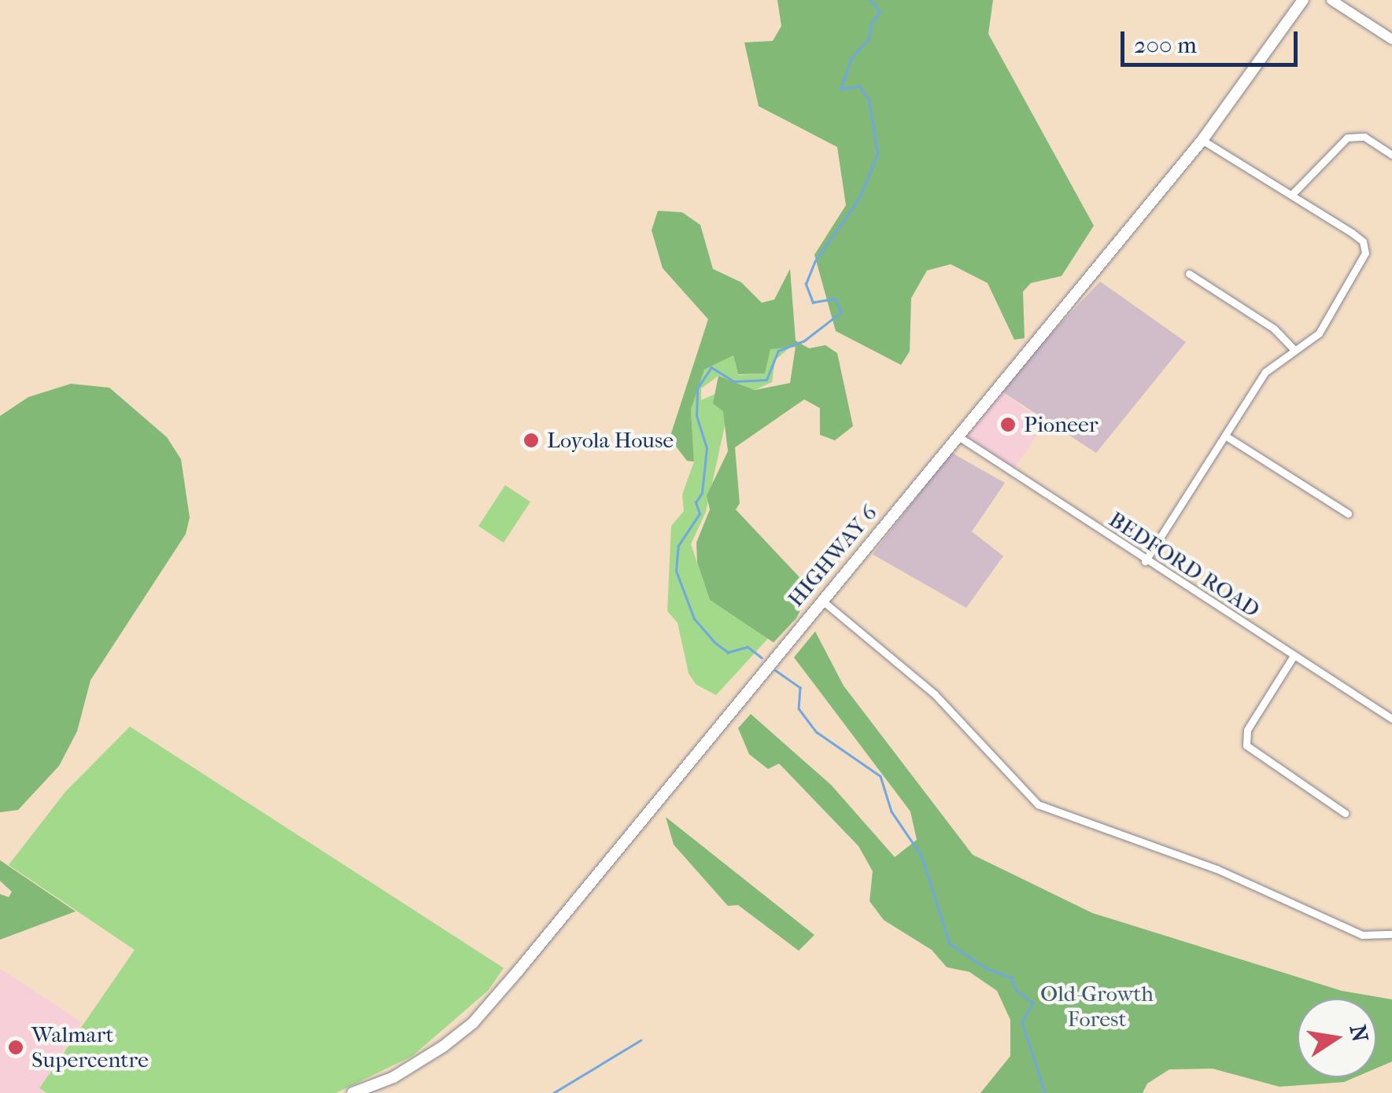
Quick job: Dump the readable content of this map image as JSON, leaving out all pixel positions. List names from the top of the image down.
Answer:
{
  "streets": {
    "main road": ["HIGHWAY 6"],
    "street": ["BEDFORD ROAD"]
  },
  "crossings": [
    ["HIGHWAY 6", "BEDFORD ROAD"]
  ],
  "parks": ["Old-Growth Forest"],
  "places": ["Pioneer", "Loyola House", "Walmart Supercentre"],
  "scale_bar": "200 m",
  "north": "right"
}
